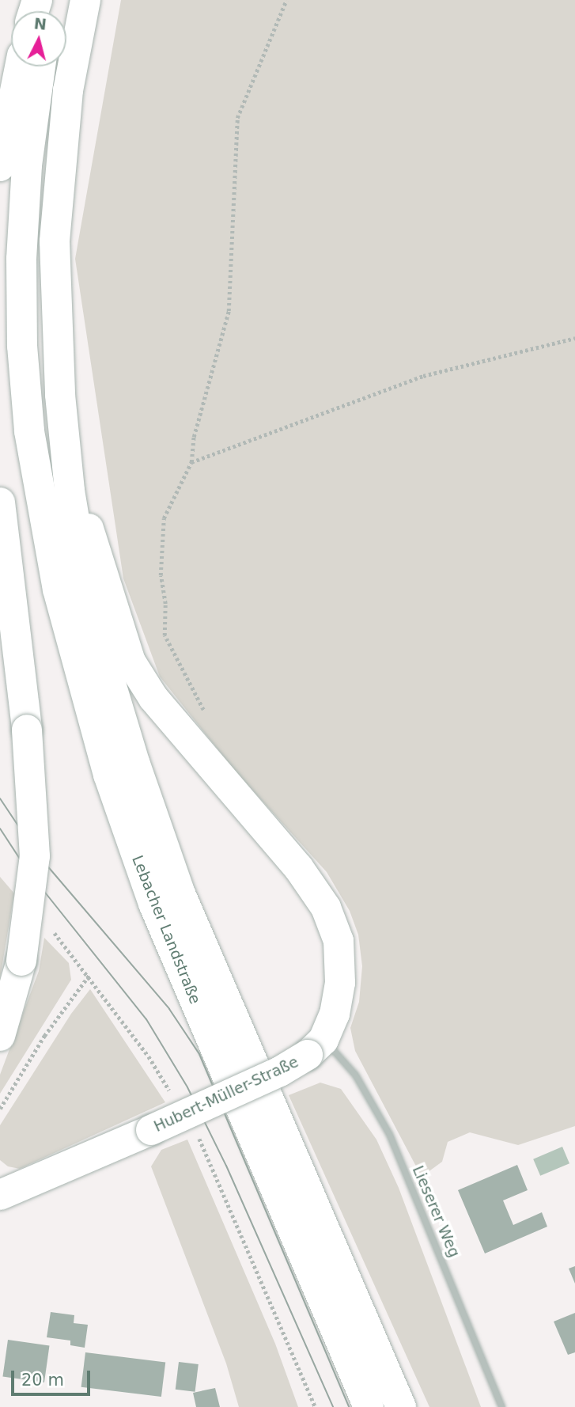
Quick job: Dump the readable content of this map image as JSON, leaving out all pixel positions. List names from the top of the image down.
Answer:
{
  "streets": {
    "main road": ["Lebacher Landstraße", "Hubert-Müller-Straße"],
    "street": ["Lieserer Weg"]
  },
  "crossings": [
    ["Hubert-Müller-Straße", "Lieserer Weg"]
  ],
  "scale_bar": "20 m",
  "north": "top"
}
